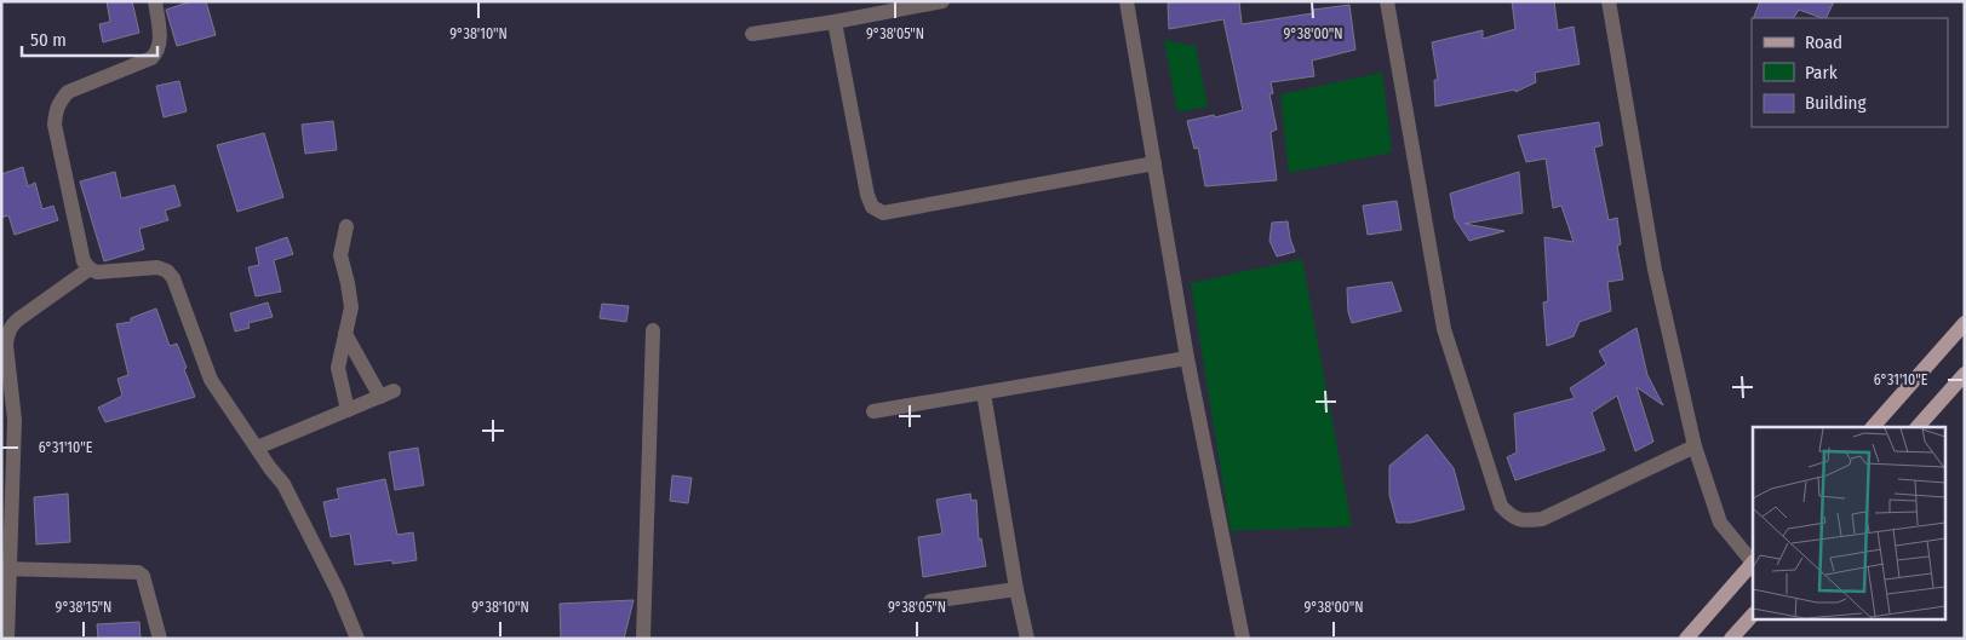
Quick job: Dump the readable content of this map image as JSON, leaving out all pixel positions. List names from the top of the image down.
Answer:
{
  "legend": ["Road", "Park", "Building"],
  "scale_bar": "50 m",
  "coordinates": [
    "9°38'10\"N",
    "9°38'05\"N",
    "9°38'00\"N",
    "6°31'10\"E",
    "9°38'15\"N"
  ]
}
